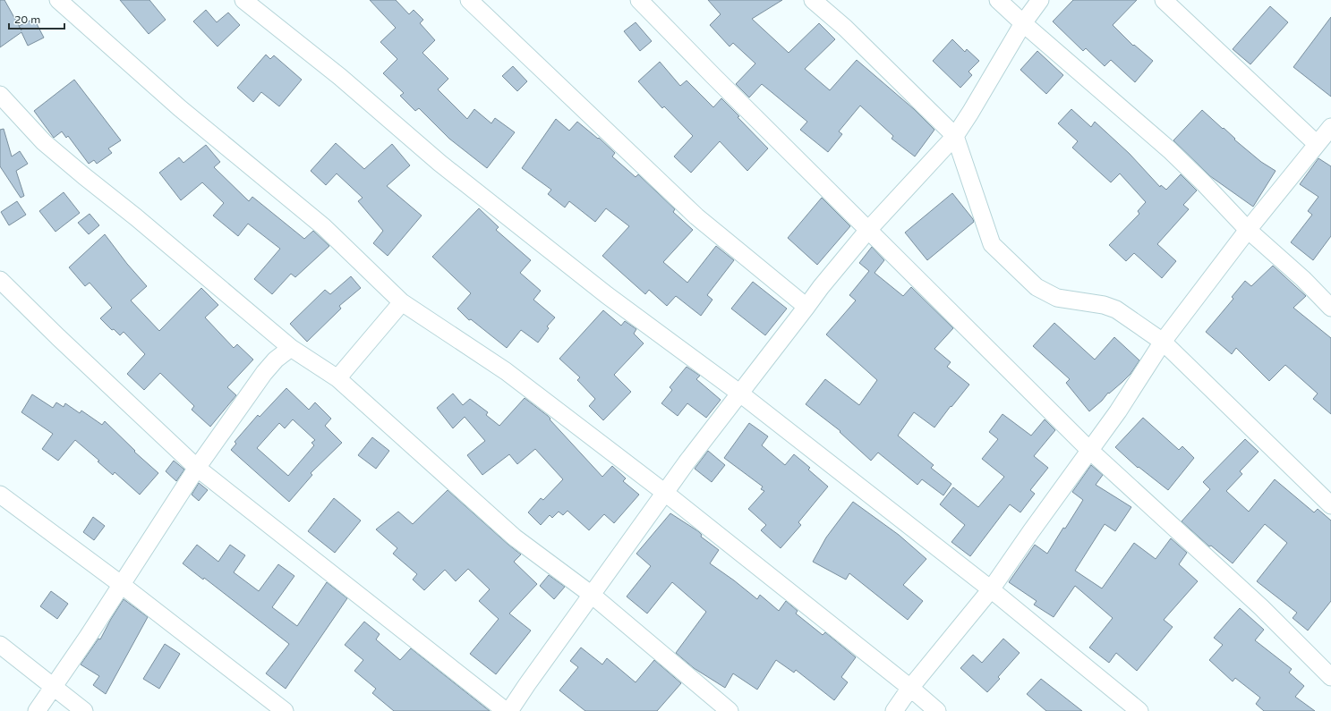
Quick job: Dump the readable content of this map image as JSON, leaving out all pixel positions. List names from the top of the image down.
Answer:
{
  "scale_bar": "20 m"
}
